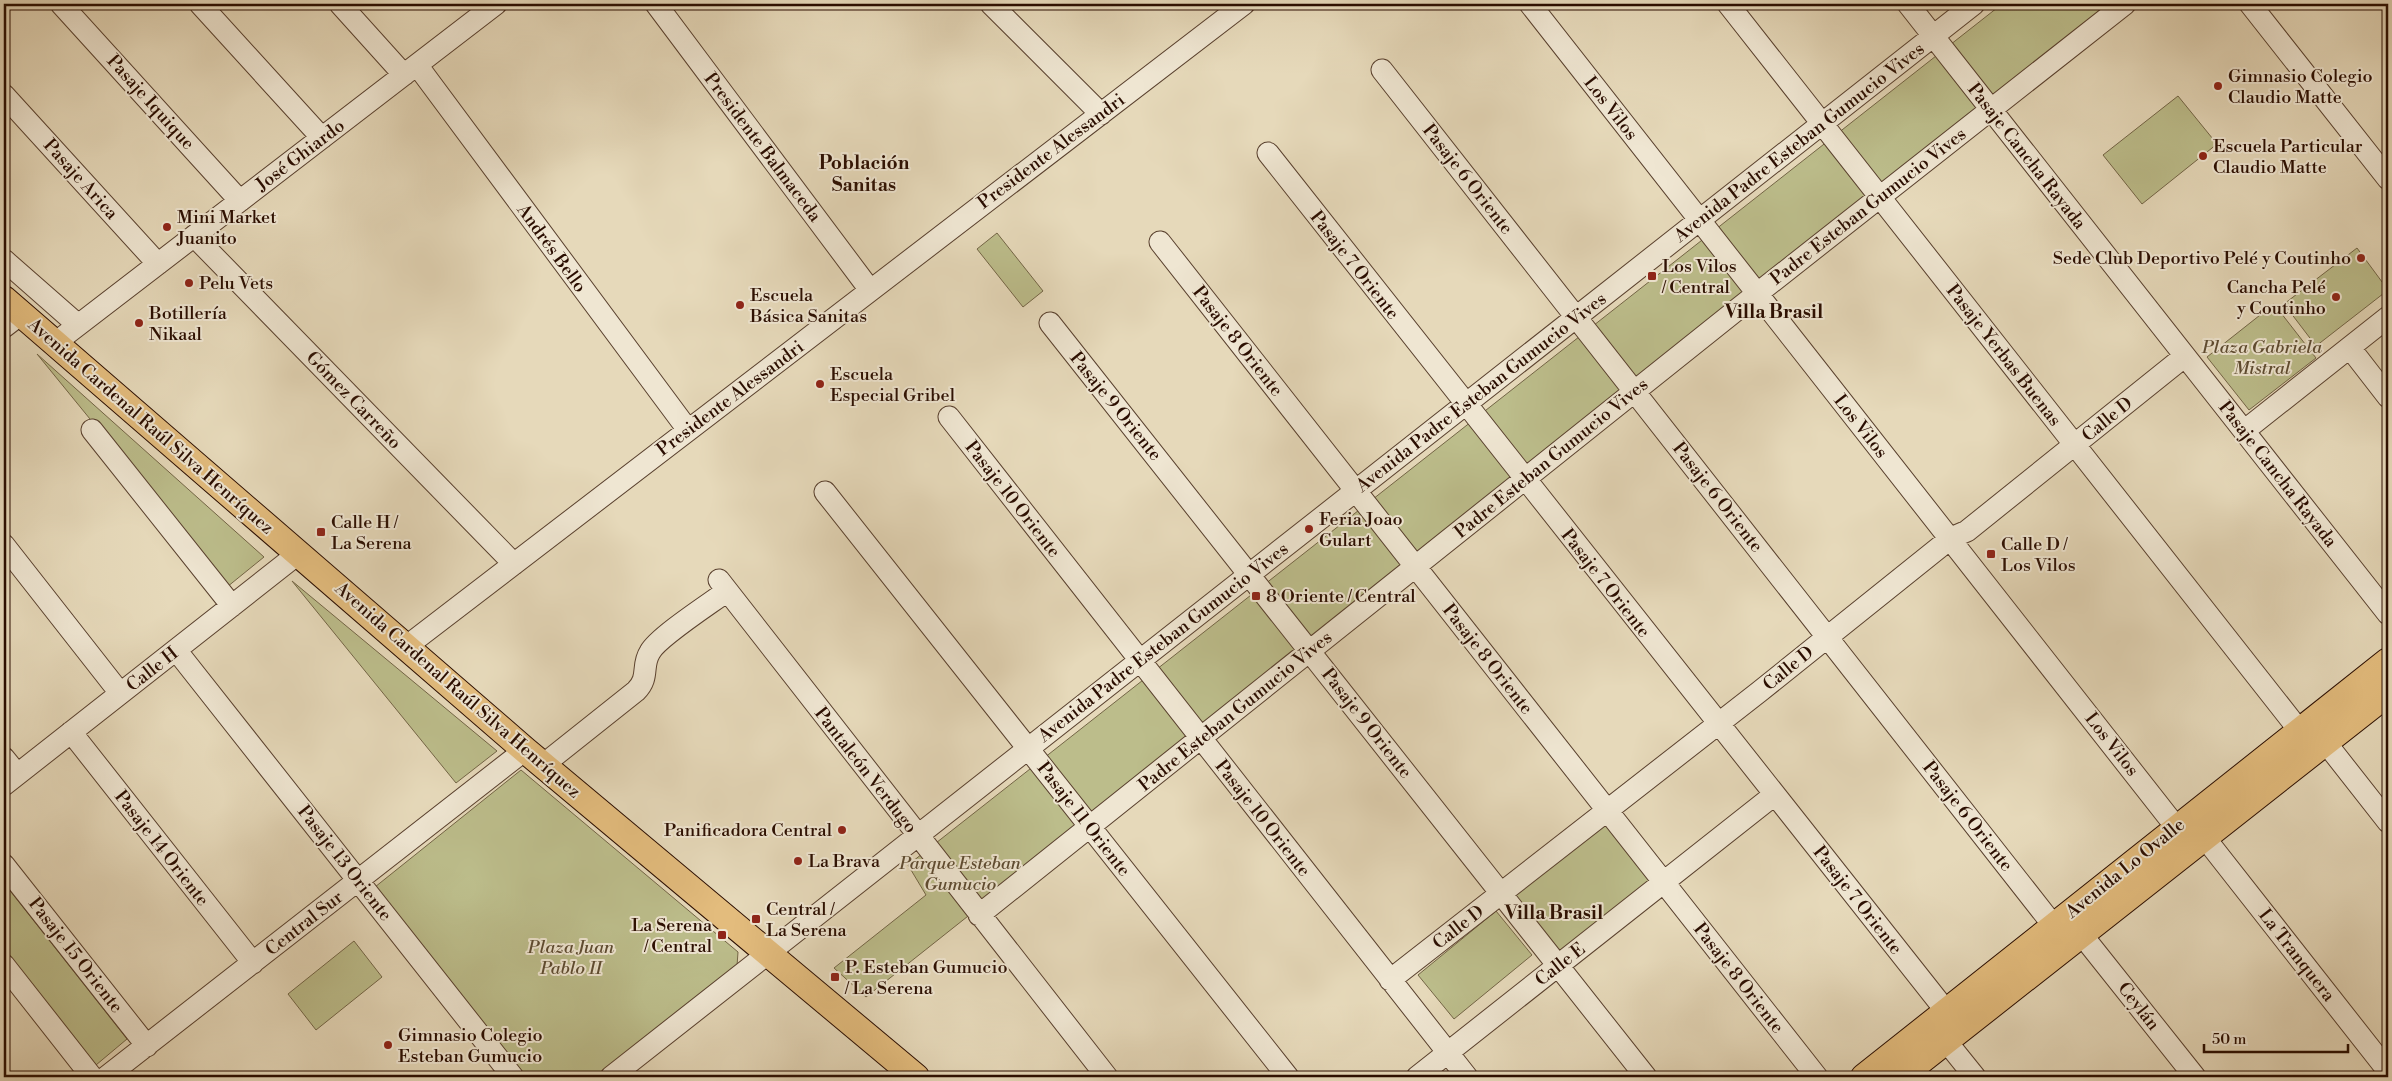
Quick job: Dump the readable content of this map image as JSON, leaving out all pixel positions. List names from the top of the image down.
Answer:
{
  "streets": {
    "main road": ["Avenida Cardenal Raúl Silva Henríquez", "Avenida Lo Ovalle"],
    "street": [
      "Pasaje Iquique",
      "Los Vilos",
      "Avenida Padre Esteban Gumucio Vives",
      "Presidente Balmaceda",
      "Presidente Alessandri",
      "José Ghiardo",
      "Pasaje Cancha Rayada",
      "Pasaje Arica",
      "Pasaje 6 Oriente",
      "Padre Esteban Gumucio Vives",
      "Andrés Bello",
      "Pasaje 7 Oriente",
      "Pasaje 8 Oriente",
      "Pasaje Yerbas Buenas",
      "Gómez Carreño",
      "Pasaje 9 Oriente",
      "Calle D",
      "Pasaje 10 Oriente",
      "Calle H",
      "Pantaleón Verdugo",
      "Pasaje 11 Oriente",
      "Pasaje 14 Oriente",
      "Pasaje 13 Oriente",
      "Central Sur",
      "Pasaje 15 Oriente",
      "La Tranquera",
      "Calle E",
      "Ceylán"
    ]
  },
  "crossings": [
    ["Pasaje Iquique", "José Ghiardo"],
    ["Los Vilos", "Avenida Padre Esteban Gumucio Vives"],
    ["Los Vilos", "Padre Esteban Gumucio Vives"],
    ["Los Vilos", "Calle D"],
    ["Los Vilos", "Avenida Lo Ovalle"],
    ["Los Vilos", "La Tranquera"],
    ["Avenida Padre Esteban Gumucio Vives", "Pasaje Cancha Rayada"],
    ["Avenida Padre Esteban Gumucio Vives", "Pasaje 6 Oriente"],
    ["Avenida Padre Esteban Gumucio Vives", "Pasaje 7 Oriente"],
    ["Avenida Padre Esteban Gumucio Vives", "Pasaje 8 Oriente"],
    ["Avenida Padre Esteban Gumucio Vives", "Pasaje Yerbas Buenas"],
    ["Avenida Padre Esteban Gumucio Vives", "Pasaje 9 Oriente"],
    ["Avenida Padre Esteban Gumucio Vives", "Avenida Cardenal Raúl Silva Henríquez"],
    ["Avenida Padre Esteban Gumucio Vives", "Pasaje 10 Oriente"],
    ["Avenida Padre Esteban Gumucio Vives", "Pantaleón Verdugo"],
    ["Avenida Padre Esteban Gumucio Vives", "Pasaje 11 Oriente"],
    ["Presidente Balmaceda", "Presidente Alessandri"],
    ["Presidente Alessandri", "Andrés Bello"],
    ["Presidente Alessandri", "Gómez Carreño"],
    ["Presidente Alessandri", "Avenida Cardenal Raúl Silva Henríquez"],
    ["José Ghiardo", "Pasaje Arica"],
    ["José Ghiardo", "Andrés Bello"],
    ["José Ghiardo", "Gómez Carreño"],
    ["José Ghiardo", "Avenida Cardenal Raúl Silva Henríquez"],
    ["Pasaje Cancha Rayada", "Padre Esteban Gumucio Vives"],
    ["Pasaje Cancha Rayada", "Calle D"],
    ["Pasaje 6 Oriente", "Padre Esteban Gumucio Vives"],
    ["Pasaje 6 Oriente", "Calle D"],
    ["Pasaje 6 Oriente", "Avenida Lo Ovalle"],
    ["Padre Esteban Gumucio Vives", "Pasaje 7 Oriente"],
    ["Padre Esteban Gumucio Vives", "Pasaje 8 Oriente"],
    ["Padre Esteban Gumucio Vives", "Pasaje Yerbas Buenas"],
    ["Padre Esteban Gumucio Vives", "Pasaje 9 Oriente"],
    ["Padre Esteban Gumucio Vives", "Pasaje 10 Oriente"],
    ["Padre Esteban Gumucio Vives", "Pantaleón Verdugo"],
    ["Padre Esteban Gumucio Vives", "Pasaje 11 Oriente"],
    ["Pasaje 7 Oriente", "Calle D"],
    ["Pasaje 7 Oriente", "Avenida Lo Ovalle"],
    ["Pasaje 7 Oriente", "Calle E"],
    ["Pasaje 8 Oriente", "Calle D"],
    ["Pasaje 8 Oriente", "Calle E"],
    ["Pasaje Yerbas Buenas", "Calle D"],
    ["Pasaje Yerbas Buenas", "Avenida Lo Ovalle"],
    ["Pasaje 9 Oriente", "Calle D"],
    ["Pasaje 9 Oriente", "Calle E"],
    ["Calle D", "Pasaje 10 Oriente"],
    ["Avenida Cardenal Raúl Silva Henríquez", "Calle H"],
    ["Avenida Cardenal Raúl Silva Henríquez", "Central Sur"],
    ["Pasaje 10 Oriente", "Calle E"],
    ["Calle H", "Pasaje 14 Oriente"],
    ["Calle H", "Pasaje 13 Oriente"],
    ["Pantaleón Verdugo", "Central Sur"],
    ["Pasaje 14 Oriente", "Central Sur"],
    ["Pasaje 13 Oriente", "Central Sur"],
    ["Avenida Lo Ovalle", "La Tranquera"],
    ["Avenida Lo Ovalle", "Ceylán"],
    ["Central Sur", "Pasaje 15 Oriente"]
  ],
  "districts": ["Población Sanitas", "Villa Brasil", "Villa Brasil"],
  "parks": ["Plaza Gabriela Mistral", "Parque Esteban Gumucio", "Plaza Juan Pablo II"],
  "places": {
    "other": [
      "Gimnasio Colegio Claudio Matte",
      "Escuela Particular Claudio Matte",
      "Mini Market Juanito",
      "Sede Club Deportivo Pelé y Coutinho",
      "Pelu Vets",
      "Cancha Pelé y Coutinho",
      "Escuela Básica Sanitas",
      "Botillería Nikaal",
      "Escuela Especial Gribel",
      "Feria Joao Gulart",
      "Panificadora Central",
      "La Brava",
      "Gimnasio Colegio Esteban Gumucio"
    ],
    "transit": [
      "Los Vilos / Central",
      "Calle H / La Serena",
      "Calle D / Los Vilos",
      "8 Oriente / Central",
      "Central / La Serena",
      "La Serena / Central",
      "P. Esteban Gumucio / La Serena"
    ]
  },
  "scale_bar": "50 m"
}
